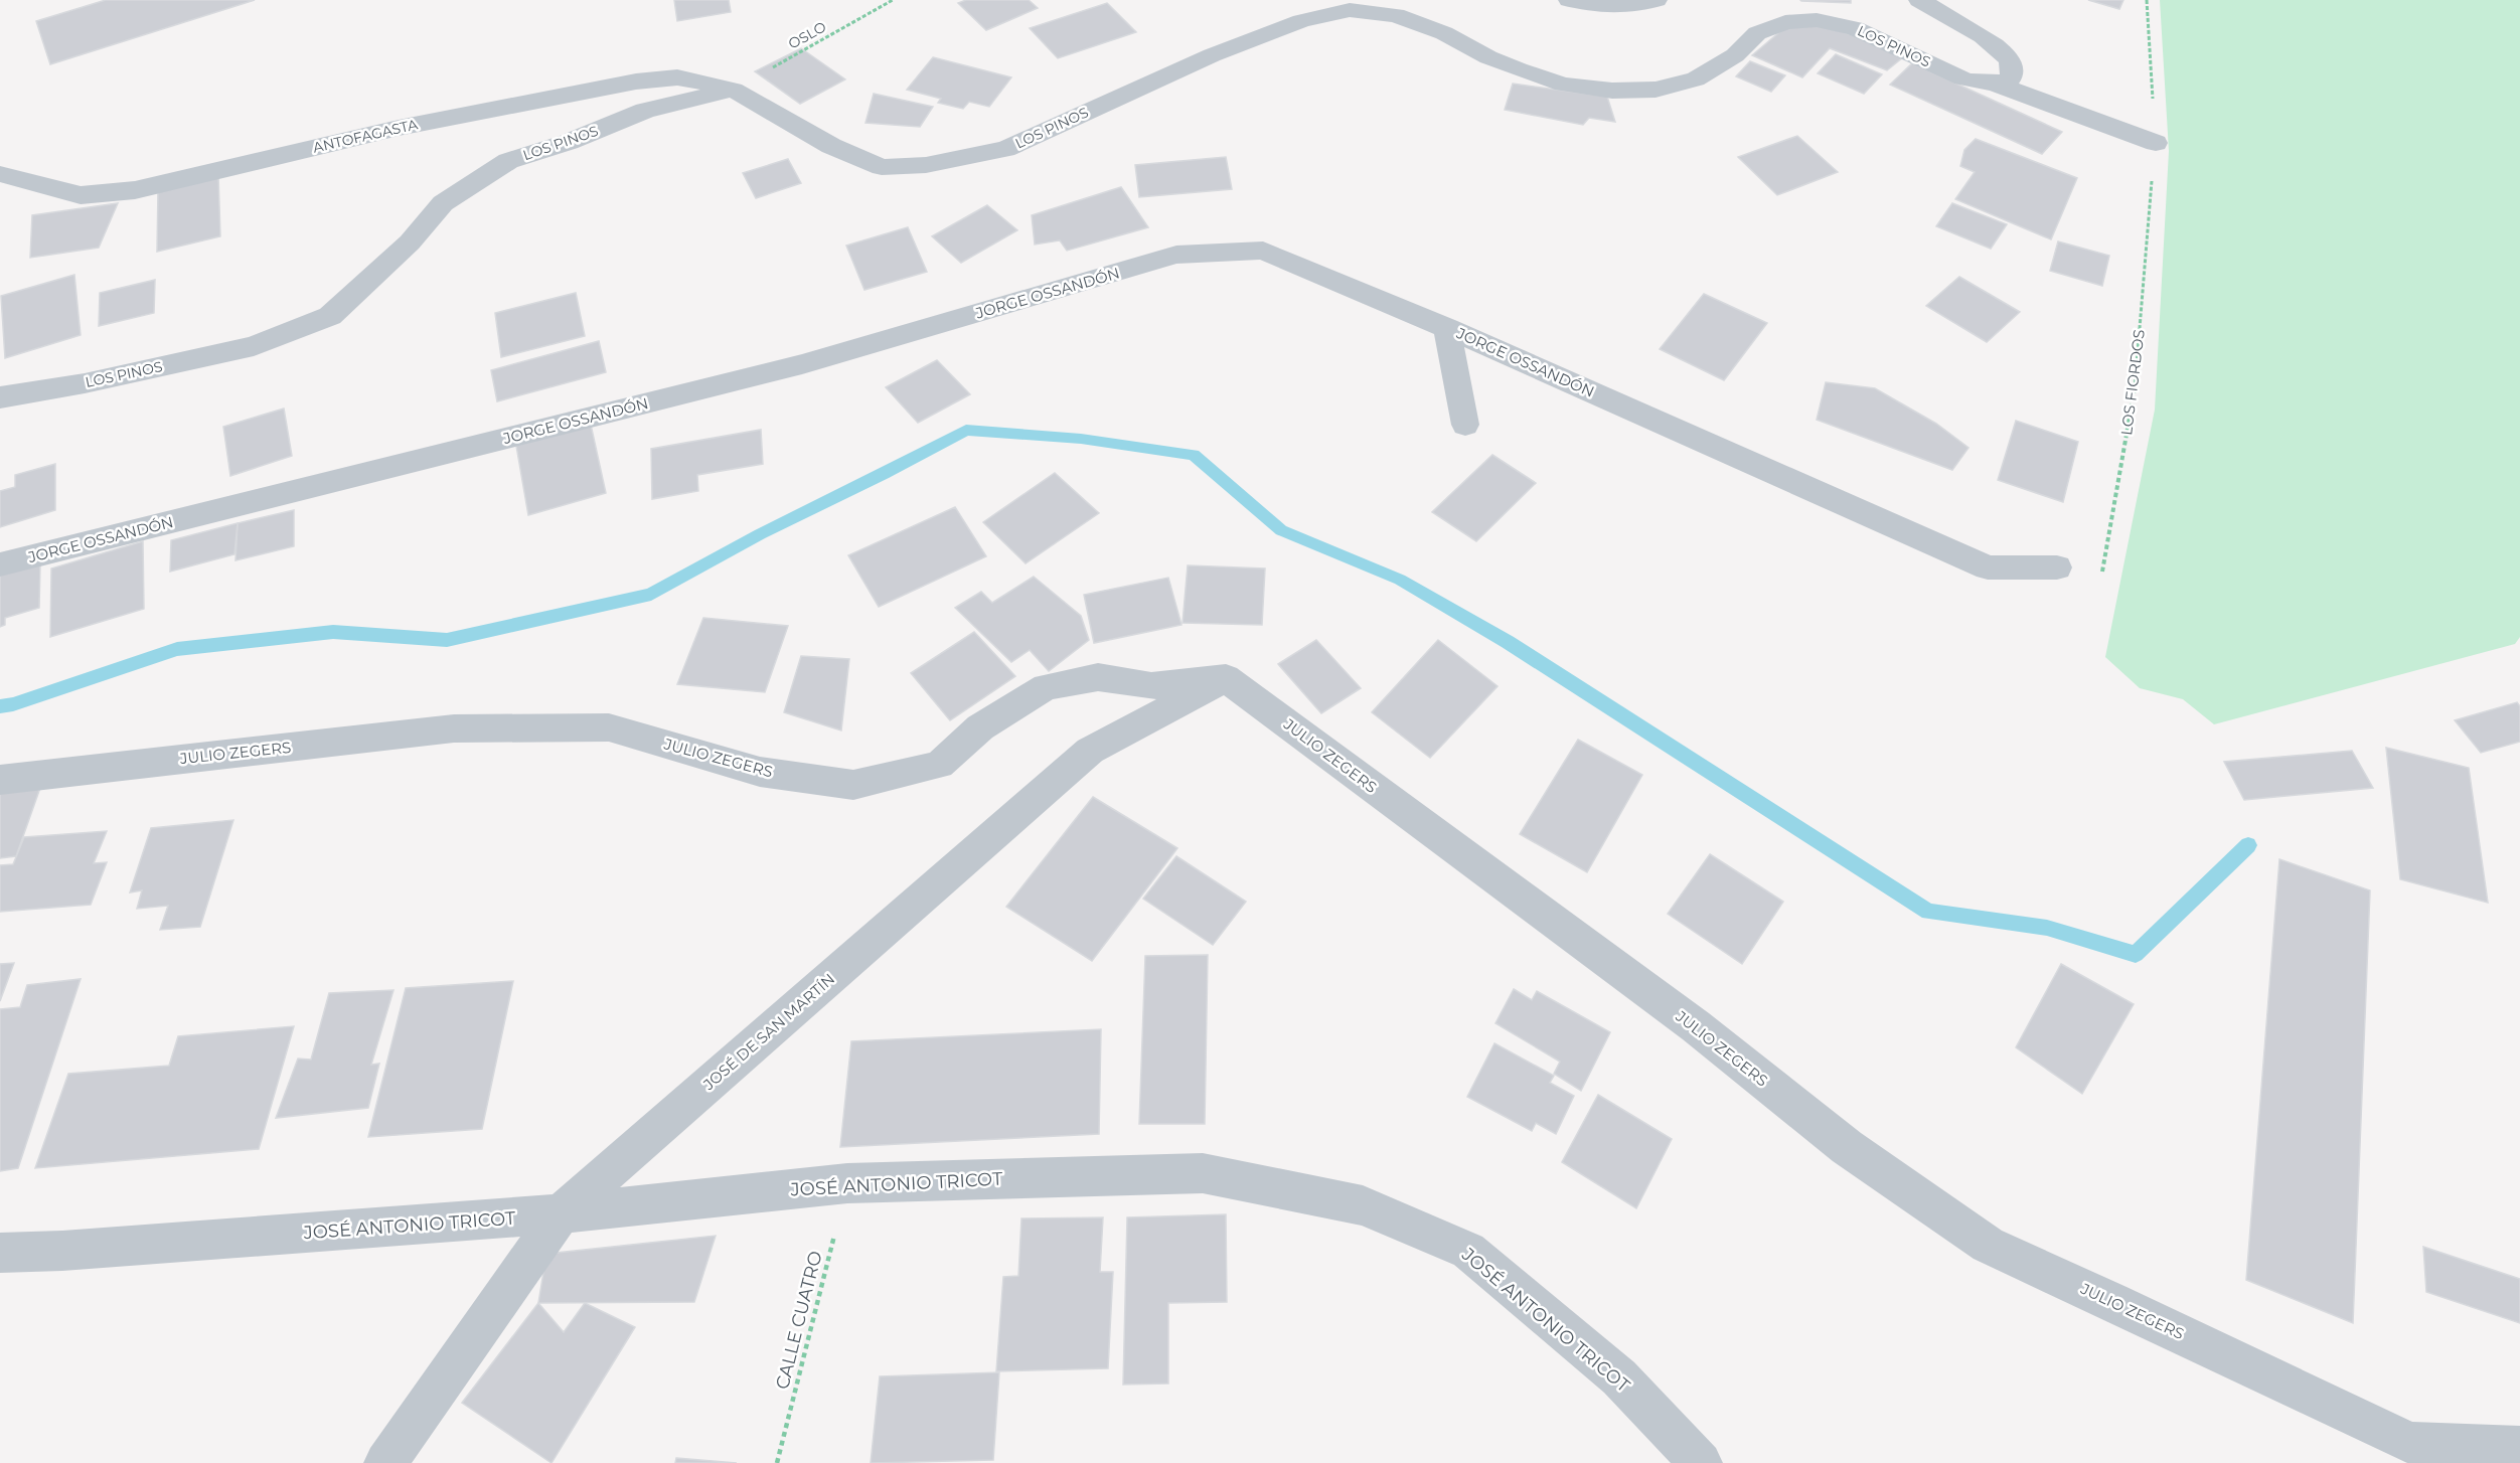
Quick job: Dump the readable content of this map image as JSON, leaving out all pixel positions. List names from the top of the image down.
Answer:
{
  "streets": {
    "street": [
      "LOS PINOS",
      "ANTOFAGASTA",
      "JORGE OSSANDÓN",
      "JULIO ZEGERS",
      "JOSÉ DE SAN MARTÍN",
      "JOSÉ ANTONIO TRICOT"
    ],
    "path": ["OSLO", "LOS FIORDOS", "CALLE CUATRO"]
  },
  "crossings": [
    ["OSLO", "LOS PINOS"],
    ["OSLO", "ANTOFAGASTA"],
    ["LOS PINOS", "ANTOFAGASTA"],
    ["JORGE OSSANDÓN", "LOS FIORDOS"],
    ["JULIO ZEGERS", "JOSÉ DE SAN MARTÍN"],
    ["JOSÉ DE SAN MARTÍN", "JOSÉ ANTONIO TRICOT"],
    ["JOSÉ ANTONIO TRICOT", "CALLE CUATRO"]
  ]
}
